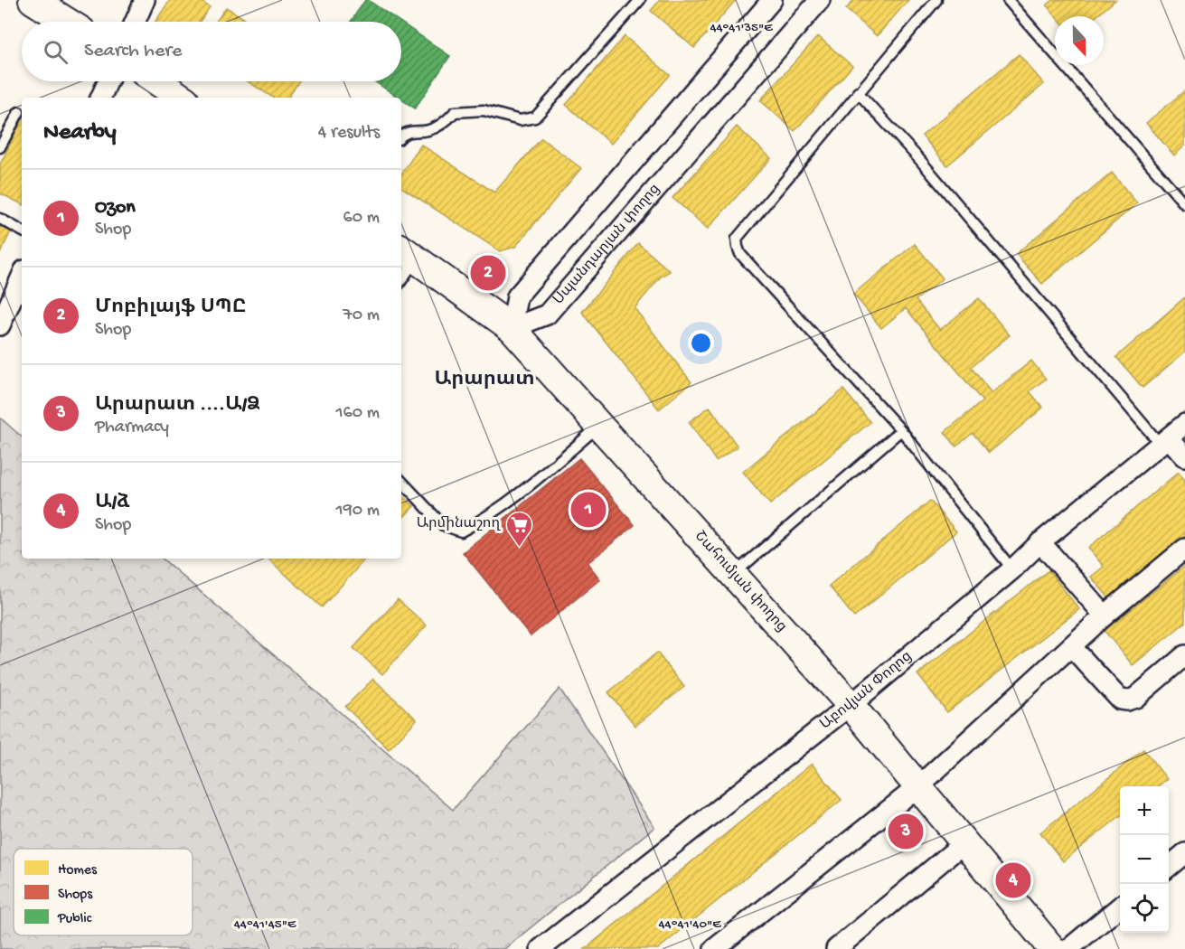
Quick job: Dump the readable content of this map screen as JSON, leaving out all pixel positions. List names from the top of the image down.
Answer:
{
  "streets": {
    "main road": ["Շահումյան փողոց"],
    "street": ["Սպանդարյան փողոց", "Աբովյան Փողոց"]
  },
  "crossings": [
    ["Սպանդարյան փողոց", "Շահումյան փողոց"],
    ["Շահումյան փողոց", "Աբովյան Փողոց"]
  ],
  "districts": ["Արարատ"],
  "places": {
    "supermarket": ["Արմինաշող"]
  },
  "legend": ["Homes", "Shops", "Public"],
  "north": "bottom",
  "page": {
    "search": "Search here",
    "heading": ["Nearby", "4 results"],
    "list": [
      {
        "mark": "1",
        "name": "Ozon",
        "note": "Shop",
        "value": "60 m"
      },
      {
        "mark": "2",
        "name": "Մոբիլայֆ ՍՊԸ",
        "note": "Shop",
        "value": "70 m"
      },
      {
        "mark": "3",
        "name": "Արարատ ....Ա/Ձ",
        "note": "Pharmacy",
        "value": "160 m"
      },
      {
        "mark": "4",
        "name": "Ա/ձ",
        "note": "Shop",
        "value": "190 m"
      }
    ],
    "pins": [
      "2",
      "1",
      "3",
      "4"
    ],
    "map_buttons": ["+", "−"]
  },
  "coordinates": ["44°41'35\"E", "44°41'45\"E", "44°41'40\"E"]
}
